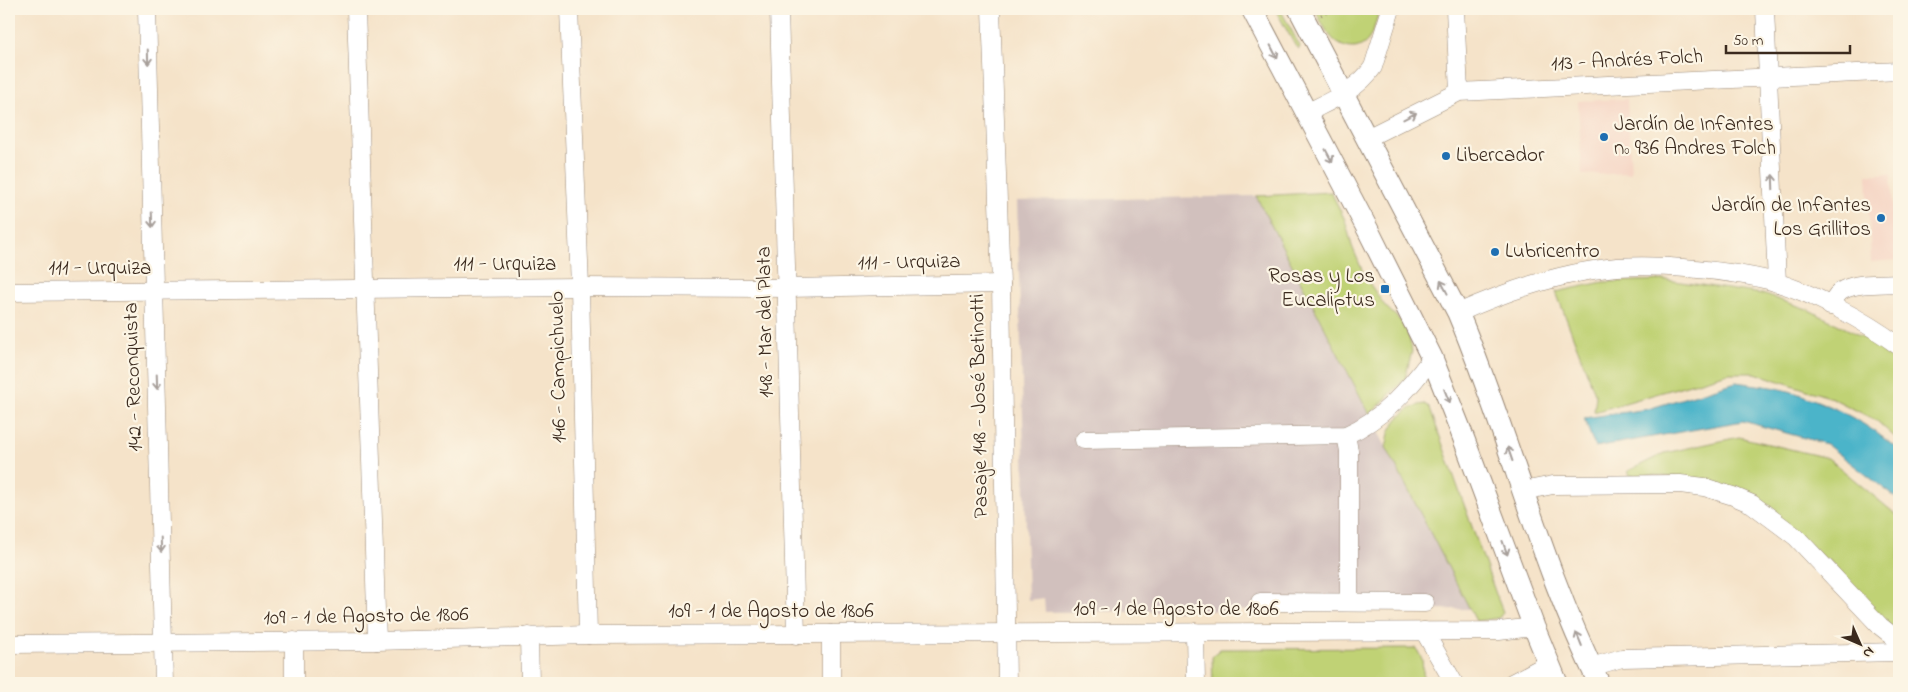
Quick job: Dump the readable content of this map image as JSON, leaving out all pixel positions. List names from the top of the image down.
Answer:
{
  "streets": {
    "street": [
      "113 - Andrés Folch",
      "111 - Urquiza",
      "148 - Mar del Plata",
      "146 - Campichuelo",
      "142 - Reconquista",
      "Pasaje 148 - José Betinotti",
      "109 - 1 de Agosto de 1806"
    ]
  },
  "crossings": [
    ["111 - Urquiza", "148 - Mar del Plata"],
    ["111 - Urquiza", "146 - Campichuelo"],
    ["111 - Urquiza", "142 - Reconquista"],
    ["111 - Urquiza", "Pasaje 148 - José Betinotti"],
    ["148 - Mar del Plata", "109 - 1 de Agosto de 1806"],
    ["146 - Campichuelo", "109 - 1 de Agosto de 1806"],
    ["142 - Reconquista", "109 - 1 de Agosto de 1806"],
    ["Pasaje 148 - José Betinotti", "109 - 1 de Agosto de 1806"]
  ],
  "one_way": ["142 - Reconquista"],
  "places": {
    "other": [
      "Jardín de Infantes nº 936 Andres Folch",
      "Libercador",
      "Jardín de Infantes Los Grillitos",
      "Lubricentro"
    ],
    "transit": ["Rosas y Los Eucaliptus"]
  },
  "scale_bar": "50 m",
  "north": "bottom right"
}
